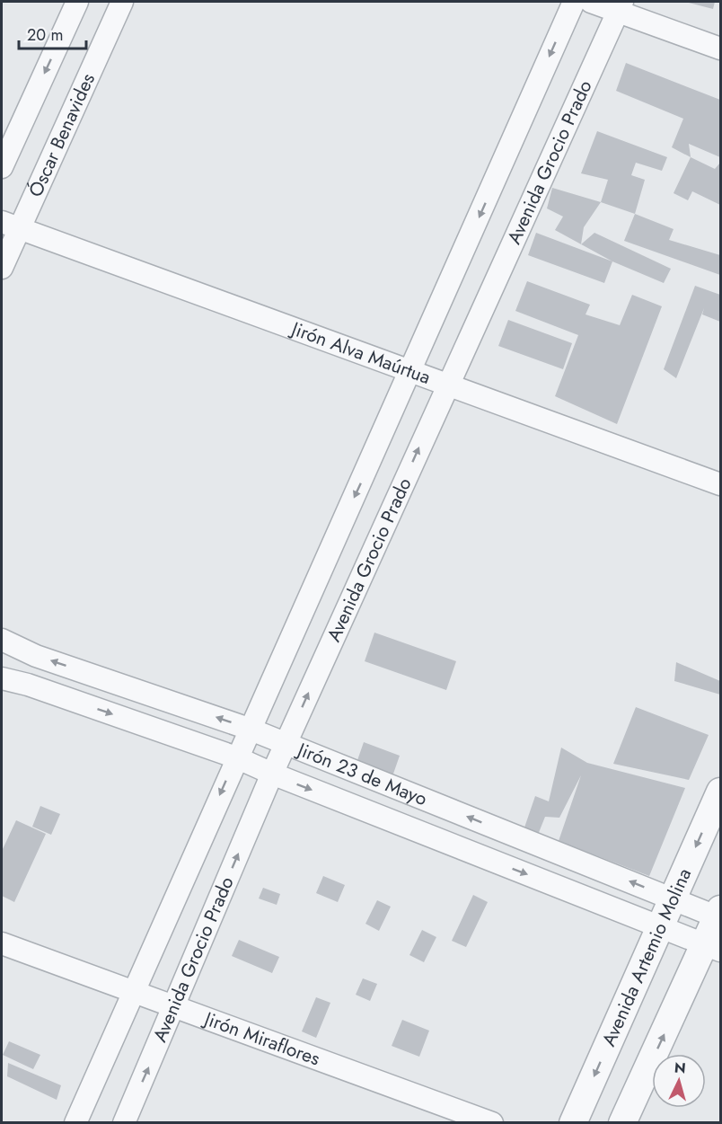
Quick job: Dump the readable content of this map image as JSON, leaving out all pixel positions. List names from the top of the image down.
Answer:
{
  "streets": {
    "street": [
      "Óscar Benavides",
      "Avenida Grocio Prado",
      "Jirón Alva Maúrtua",
      "Jirón 23 de Mayo",
      "Avenida Artemio Molina",
      "Jirón Miraflores"
    ]
  },
  "crossings": [
    ["Óscar Benavides", "Jirón Alva Maúrtua"],
    ["Avenida Grocio Prado", "Jirón Alva Maúrtua"],
    ["Avenida Grocio Prado", "Jirón 23 de Mayo"],
    ["Avenida Grocio Prado", "Jirón Miraflores"],
    ["Jirón 23 de Mayo", "Avenida Artemio Molina"]
  ],
  "scale_bar": "20 m",
  "north": "top"
}
